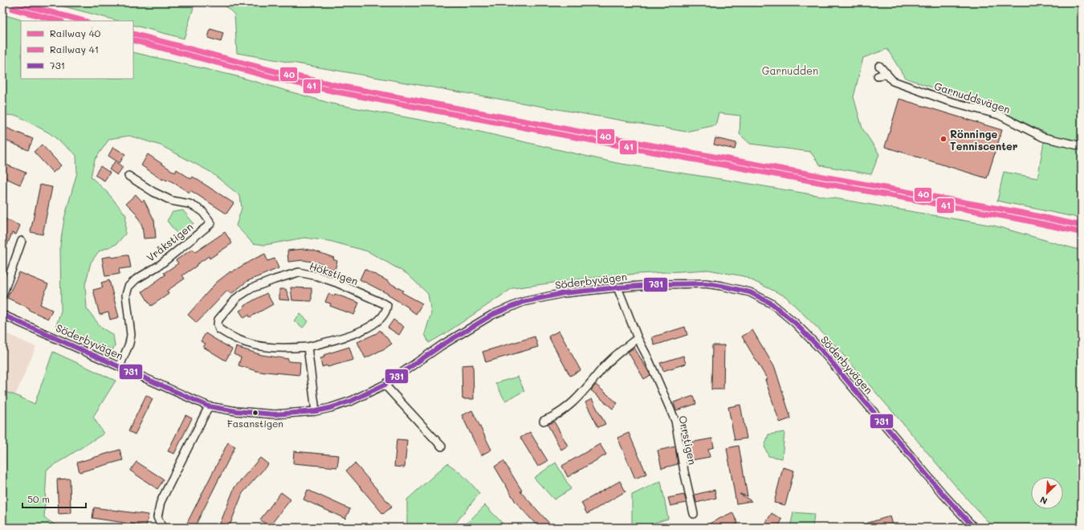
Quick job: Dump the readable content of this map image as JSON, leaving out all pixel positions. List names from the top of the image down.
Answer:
{
  "streets": {
    "street": [
      "Garnuddsvägen",
      "Vråkstigen",
      "Hökstigen",
      "Söderbyvägen",
      "Orrstigen"
    ]
  },
  "crossings": [
    ["Vråkstigen", "Söderbyvägen"],
    ["Söderbyvägen", "Orrstigen"]
  ],
  "parks": ["Garnudden"],
  "places": ["Rönninge Tenniscenter", "Fasanstigen"],
  "lines": ["rail line 40", "rail line 41", "transit line 731"],
  "legend": ["Railway 40", "Railway 41", "731"],
  "scale_bar": "50 m",
  "north": "bottom left"
}
